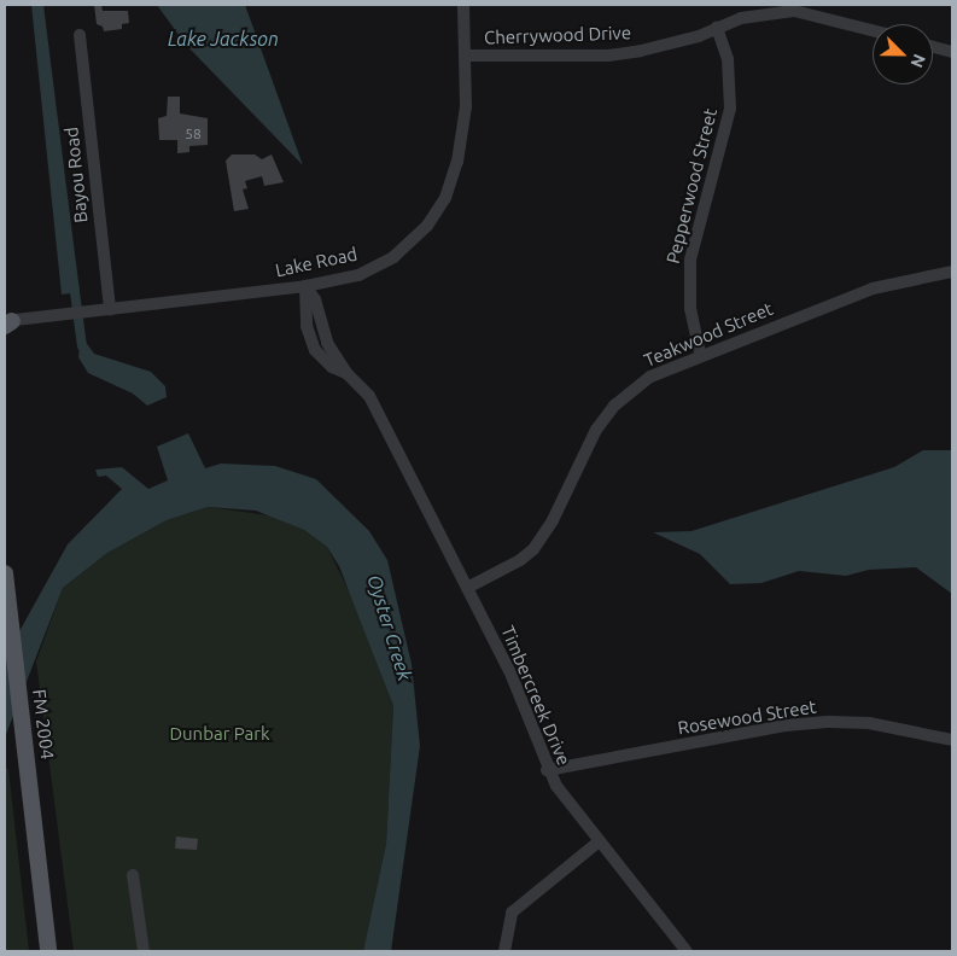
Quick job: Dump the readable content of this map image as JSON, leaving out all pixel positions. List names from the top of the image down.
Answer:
{
  "streets": {
    "main road": ["FM 2004"],
    "street": [
      "Cherrywood Drive",
      "Bayou Road",
      "Pepperwood Street",
      "Lake Road",
      "Teakwood Street",
      "Timbercreek Drive",
      "Rosewood Street"
    ]
  },
  "crossings": [
    ["Cherrywood Drive", "Pepperwood Street"],
    ["Cherrywood Drive", "Lake Road"],
    ["Bayou Road", "Lake Road"],
    ["Pepperwood Street", "Teakwood Street"],
    ["Lake Road", "Timbercreek Drive"],
    ["Teakwood Street", "Timbercreek Drive"],
    ["Timbercreek Drive", "Rosewood Street"]
  ],
  "water": ["Lake Jackson", "Oyster Creek"],
  "parks": ["Dunbar Park"],
  "house_numbers": ["58"],
  "north": "bottom right"
}
